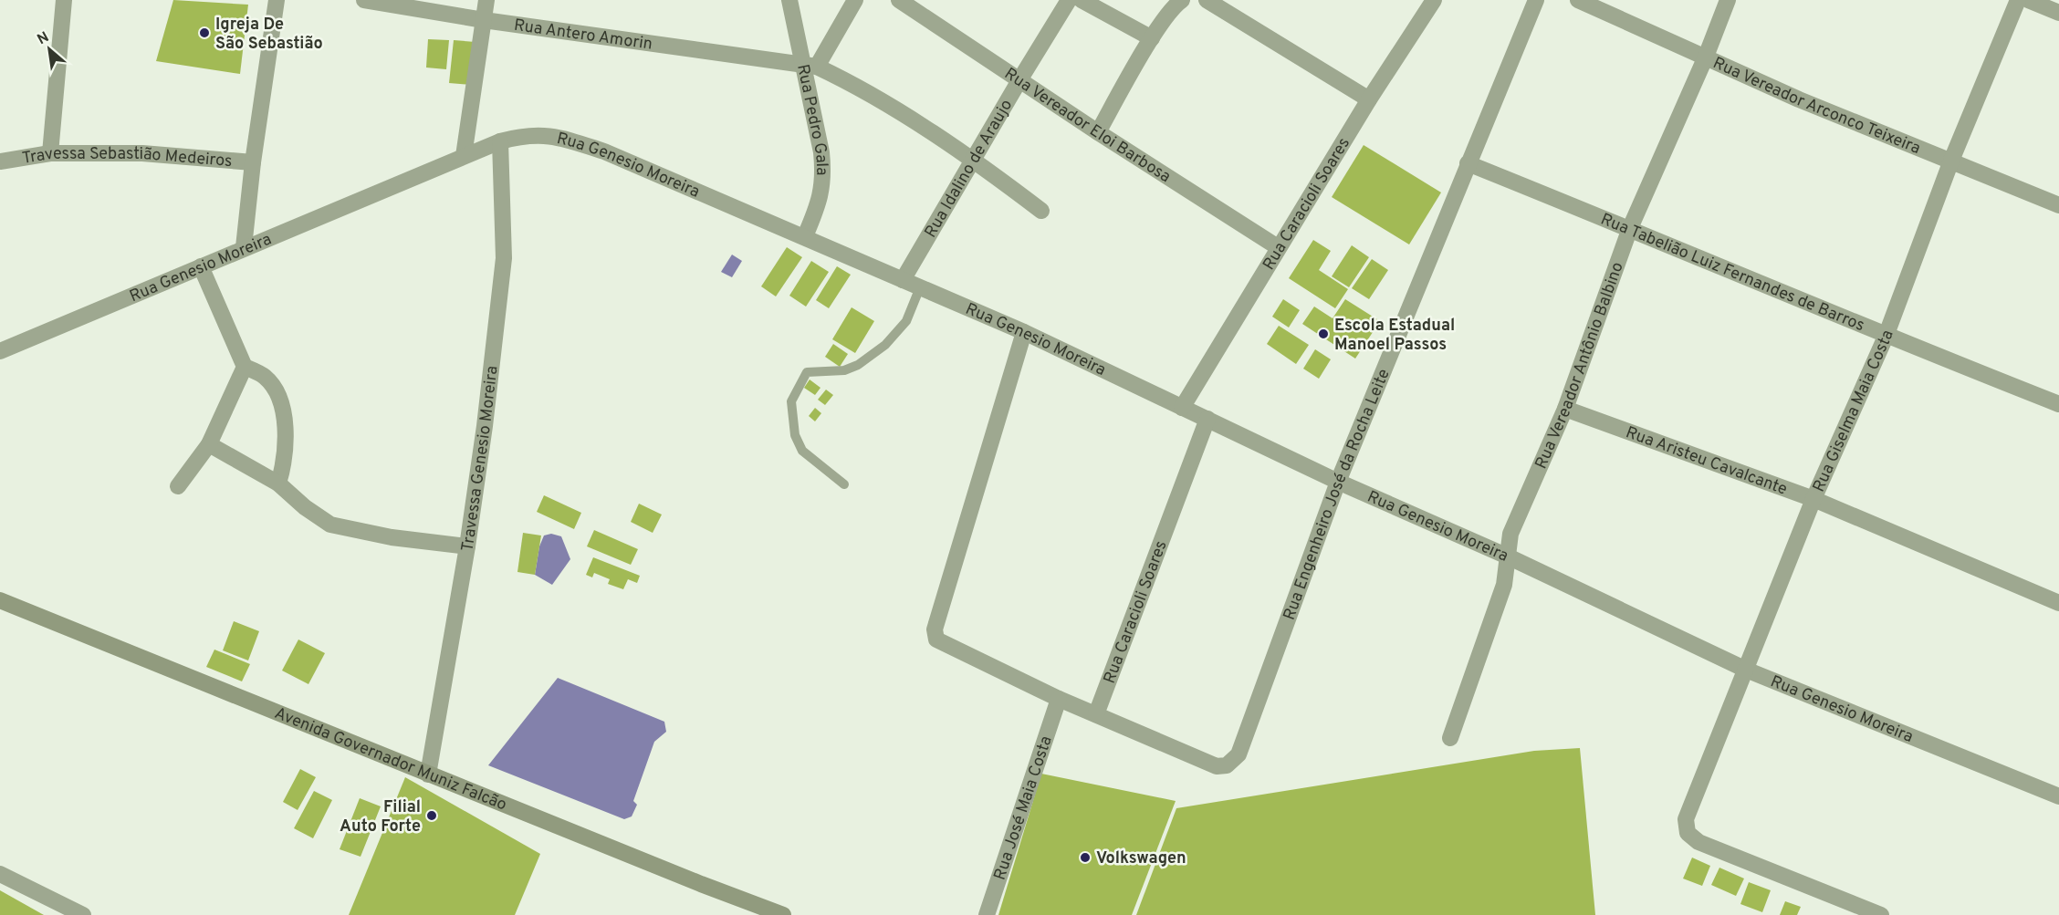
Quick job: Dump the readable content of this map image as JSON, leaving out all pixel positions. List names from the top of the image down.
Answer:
{
  "streets": {
    "main road": ["Avenida Governador Muniz Falcão"],
    "street": [
      "Rua Antero Amorin",
      "Rua Vereador Arconco Teixeira",
      "Rua Pedro Gala",
      "Rua Vereador Eloi Barbosa",
      "Travessa Sebastião Medeiros",
      "Rua Genesio Moreira",
      "Rua Idalino de Araujo",
      "Rua Caracioli Soares",
      "Rua Tabelião Luiz Fernandes de Barros",
      "Rua Vereador Antônio Balbino",
      "Rua Giselma Maia Costa",
      "Travessa Genesio Moreira",
      "Rua Aristeu Cavalcante",
      "Rua Engenheiro José da Rocha Leite",
      "Rua José Maia Costa"
    ]
  },
  "crossings": [
    ["Rua Antero Amorin", "Rua Pedro Gala"],
    ["Rua Antero Amorin", "Rua Idalino de Araujo"],
    ["Rua Vereador Arconco Teixeira", "Rua Vereador Antônio Balbino"],
    ["Rua Vereador Arconco Teixeira", "Rua Giselma Maia Costa"],
    ["Rua Pedro Gala", "Rua Genesio Moreira"],
    ["Rua Vereador Eloi Barbosa", "Rua Idalino de Araujo"],
    ["Rua Vereador Eloi Barbosa", "Rua Caracioli Soares"],
    ["Rua Genesio Moreira", "Rua Idalino de Araujo"],
    ["Rua Genesio Moreira", "Rua Caracioli Soares"],
    ["Rua Genesio Moreira", "Rua Vereador Antônio Balbino"],
    ["Rua Genesio Moreira", "Rua Giselma Maia Costa"],
    ["Rua Genesio Moreira", "Travessa Genesio Moreira"],
    ["Rua Genesio Moreira", "Rua Engenheiro José da Rocha Leite"],
    ["Rua Caracioli Soares", "Rua Engenheiro José da Rocha Leite"],
    ["Rua Tabelião Luiz Fernandes de Barros", "Rua Vereador Antônio Balbino"],
    ["Rua Tabelião Luiz Fernandes de Barros", "Rua Giselma Maia Costa"],
    ["Rua Tabelião Luiz Fernandes de Barros", "Rua Engenheiro José da Rocha Leite"],
    ["Rua Vereador Antônio Balbino", "Rua Aristeu Cavalcante"],
    ["Rua Giselma Maia Costa", "Rua Aristeu Cavalcante"],
    ["Travessa Genesio Moreira", "Avenida Governador Muniz Falcão"]
  ],
  "places": [
    "Igreja De São Sebastião",
    "Escola Estadual Manoel Passos",
    "Filial Auto Forte",
    "Volkswagen"
  ],
  "north": "top left"
}
